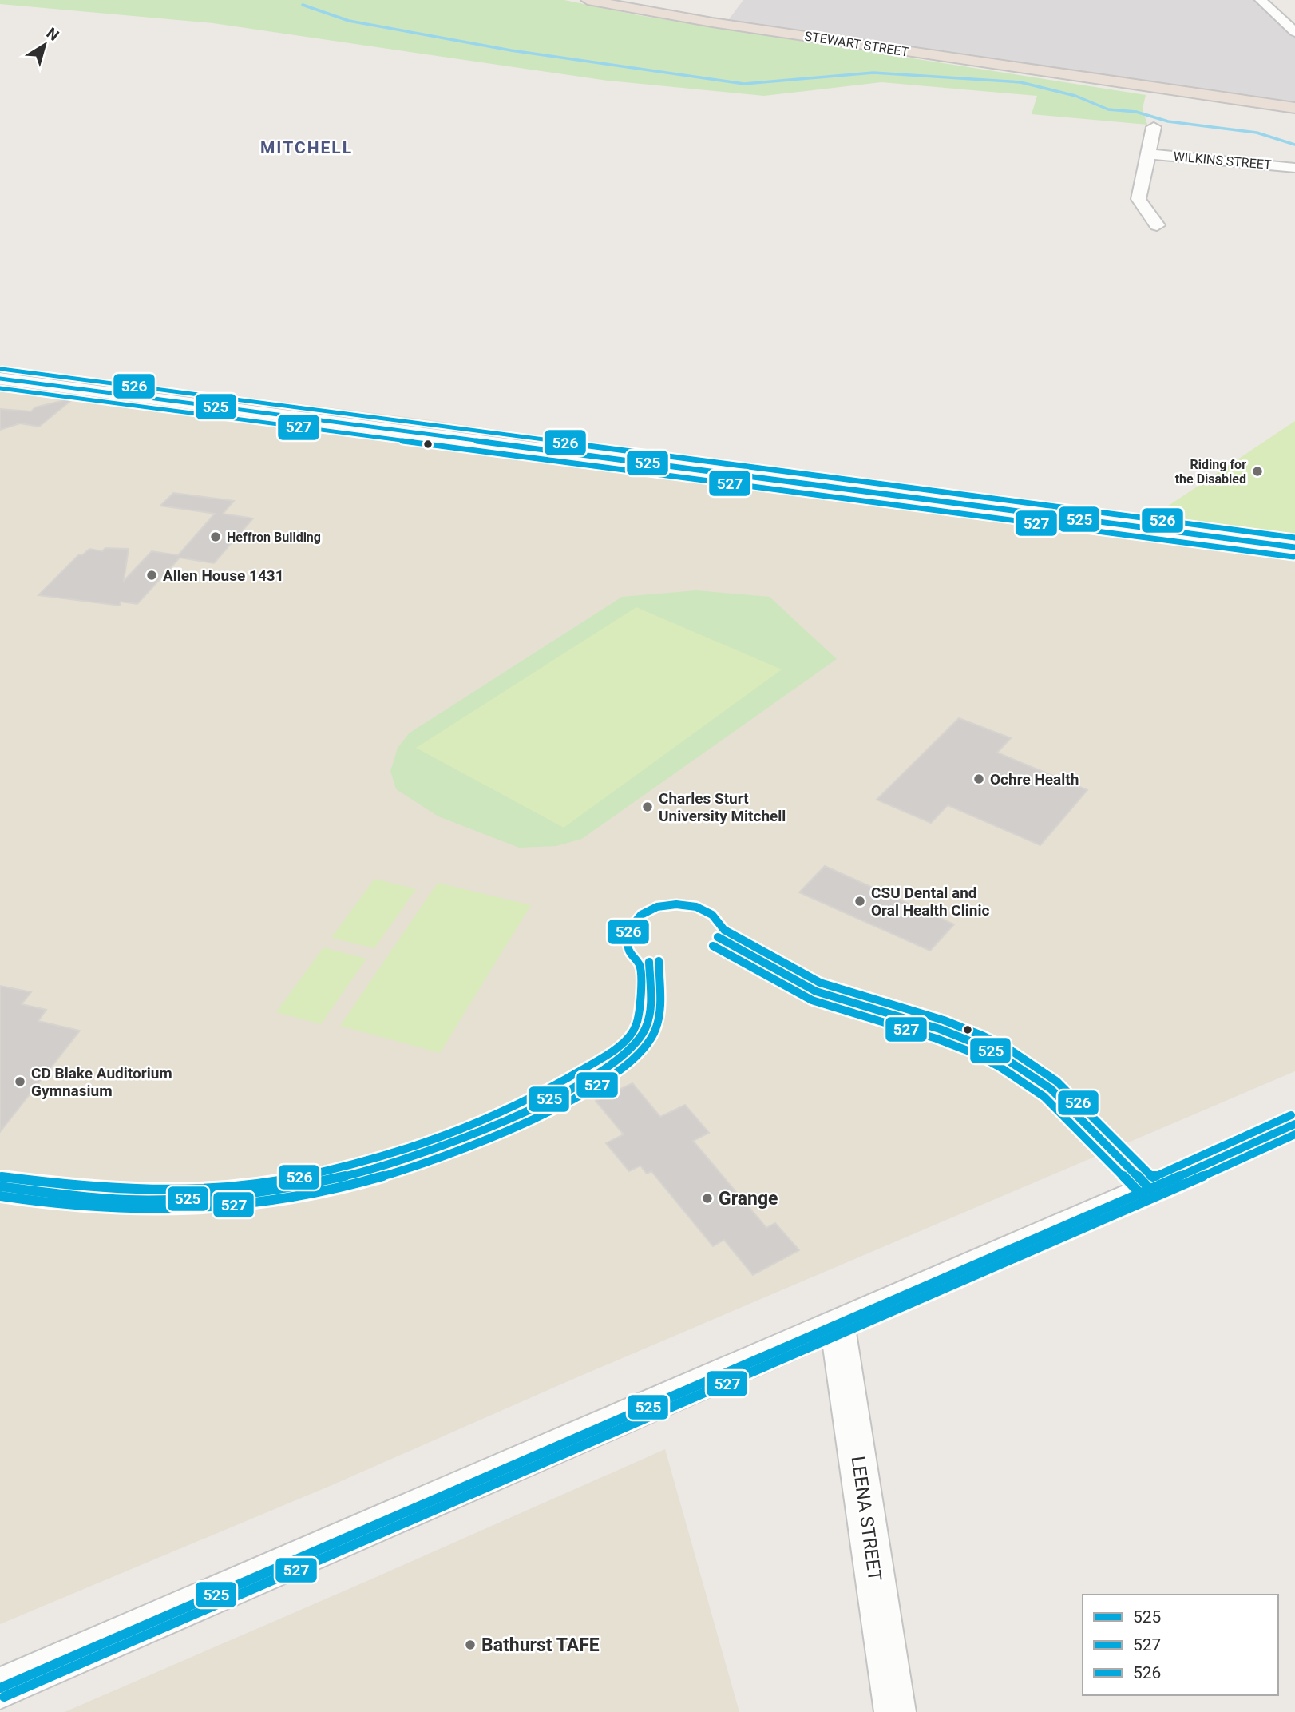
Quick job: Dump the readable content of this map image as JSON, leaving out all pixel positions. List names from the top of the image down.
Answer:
{
  "streets": {
    "highway": ["STEWART STREET"],
    "street": ["WILKINS STREET", "LEENA STREET"]
  },
  "districts": ["MITCHELL"],
  "places": [
    "Riding for the Disabled",
    "Heffron Building",
    "Allen House 1431",
    "Ochre Health",
    "Charles Sturt University Mitchell",
    "CSU Dental and Oral Health Clinic",
    "CD Blake Auditorium Gymnasium",
    "Grange",
    "Bathurst TAFE"
  ],
  "lines": ["transit line 526", "transit line 525", "transit line 527"],
  "legend": ["525", "527", "526"],
  "north": "top right"
}
